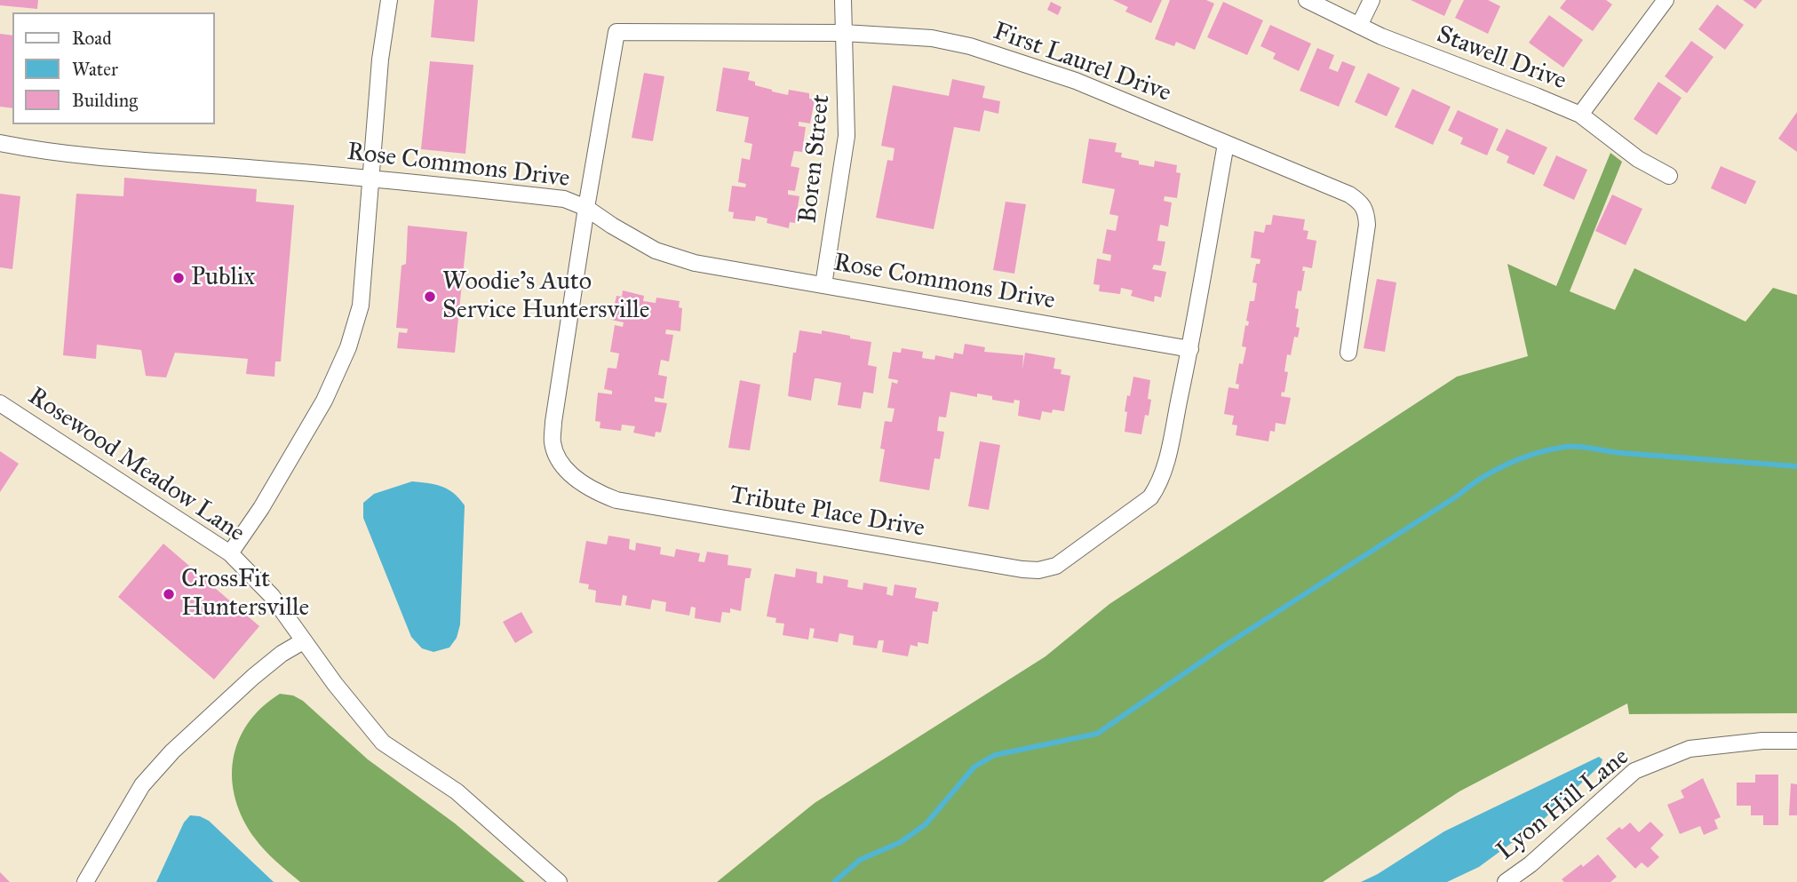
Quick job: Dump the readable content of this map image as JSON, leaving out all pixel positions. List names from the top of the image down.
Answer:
{
  "streets": {
    "street": [
      "Stawell Drive",
      "First Laurel Drive",
      "Boren Street",
      "Rose Commons Drive",
      "Rosewood Meadow Lane",
      "Tribute Place Drive",
      "Lyon Hill Lane"
    ]
  },
  "crossings": [
    ["First Laurel Drive", "Boren Street"],
    ["First Laurel Drive", "Tribute Place Drive"],
    ["Boren Street", "Rose Commons Drive"],
    ["Rose Commons Drive", "Tribute Place Drive"]
  ],
  "places": ["Publix", "Woodie's Auto Service Huntersville", "CrossFit Huntersville"],
  "legend": ["Road", "Water", "Building"]
}
